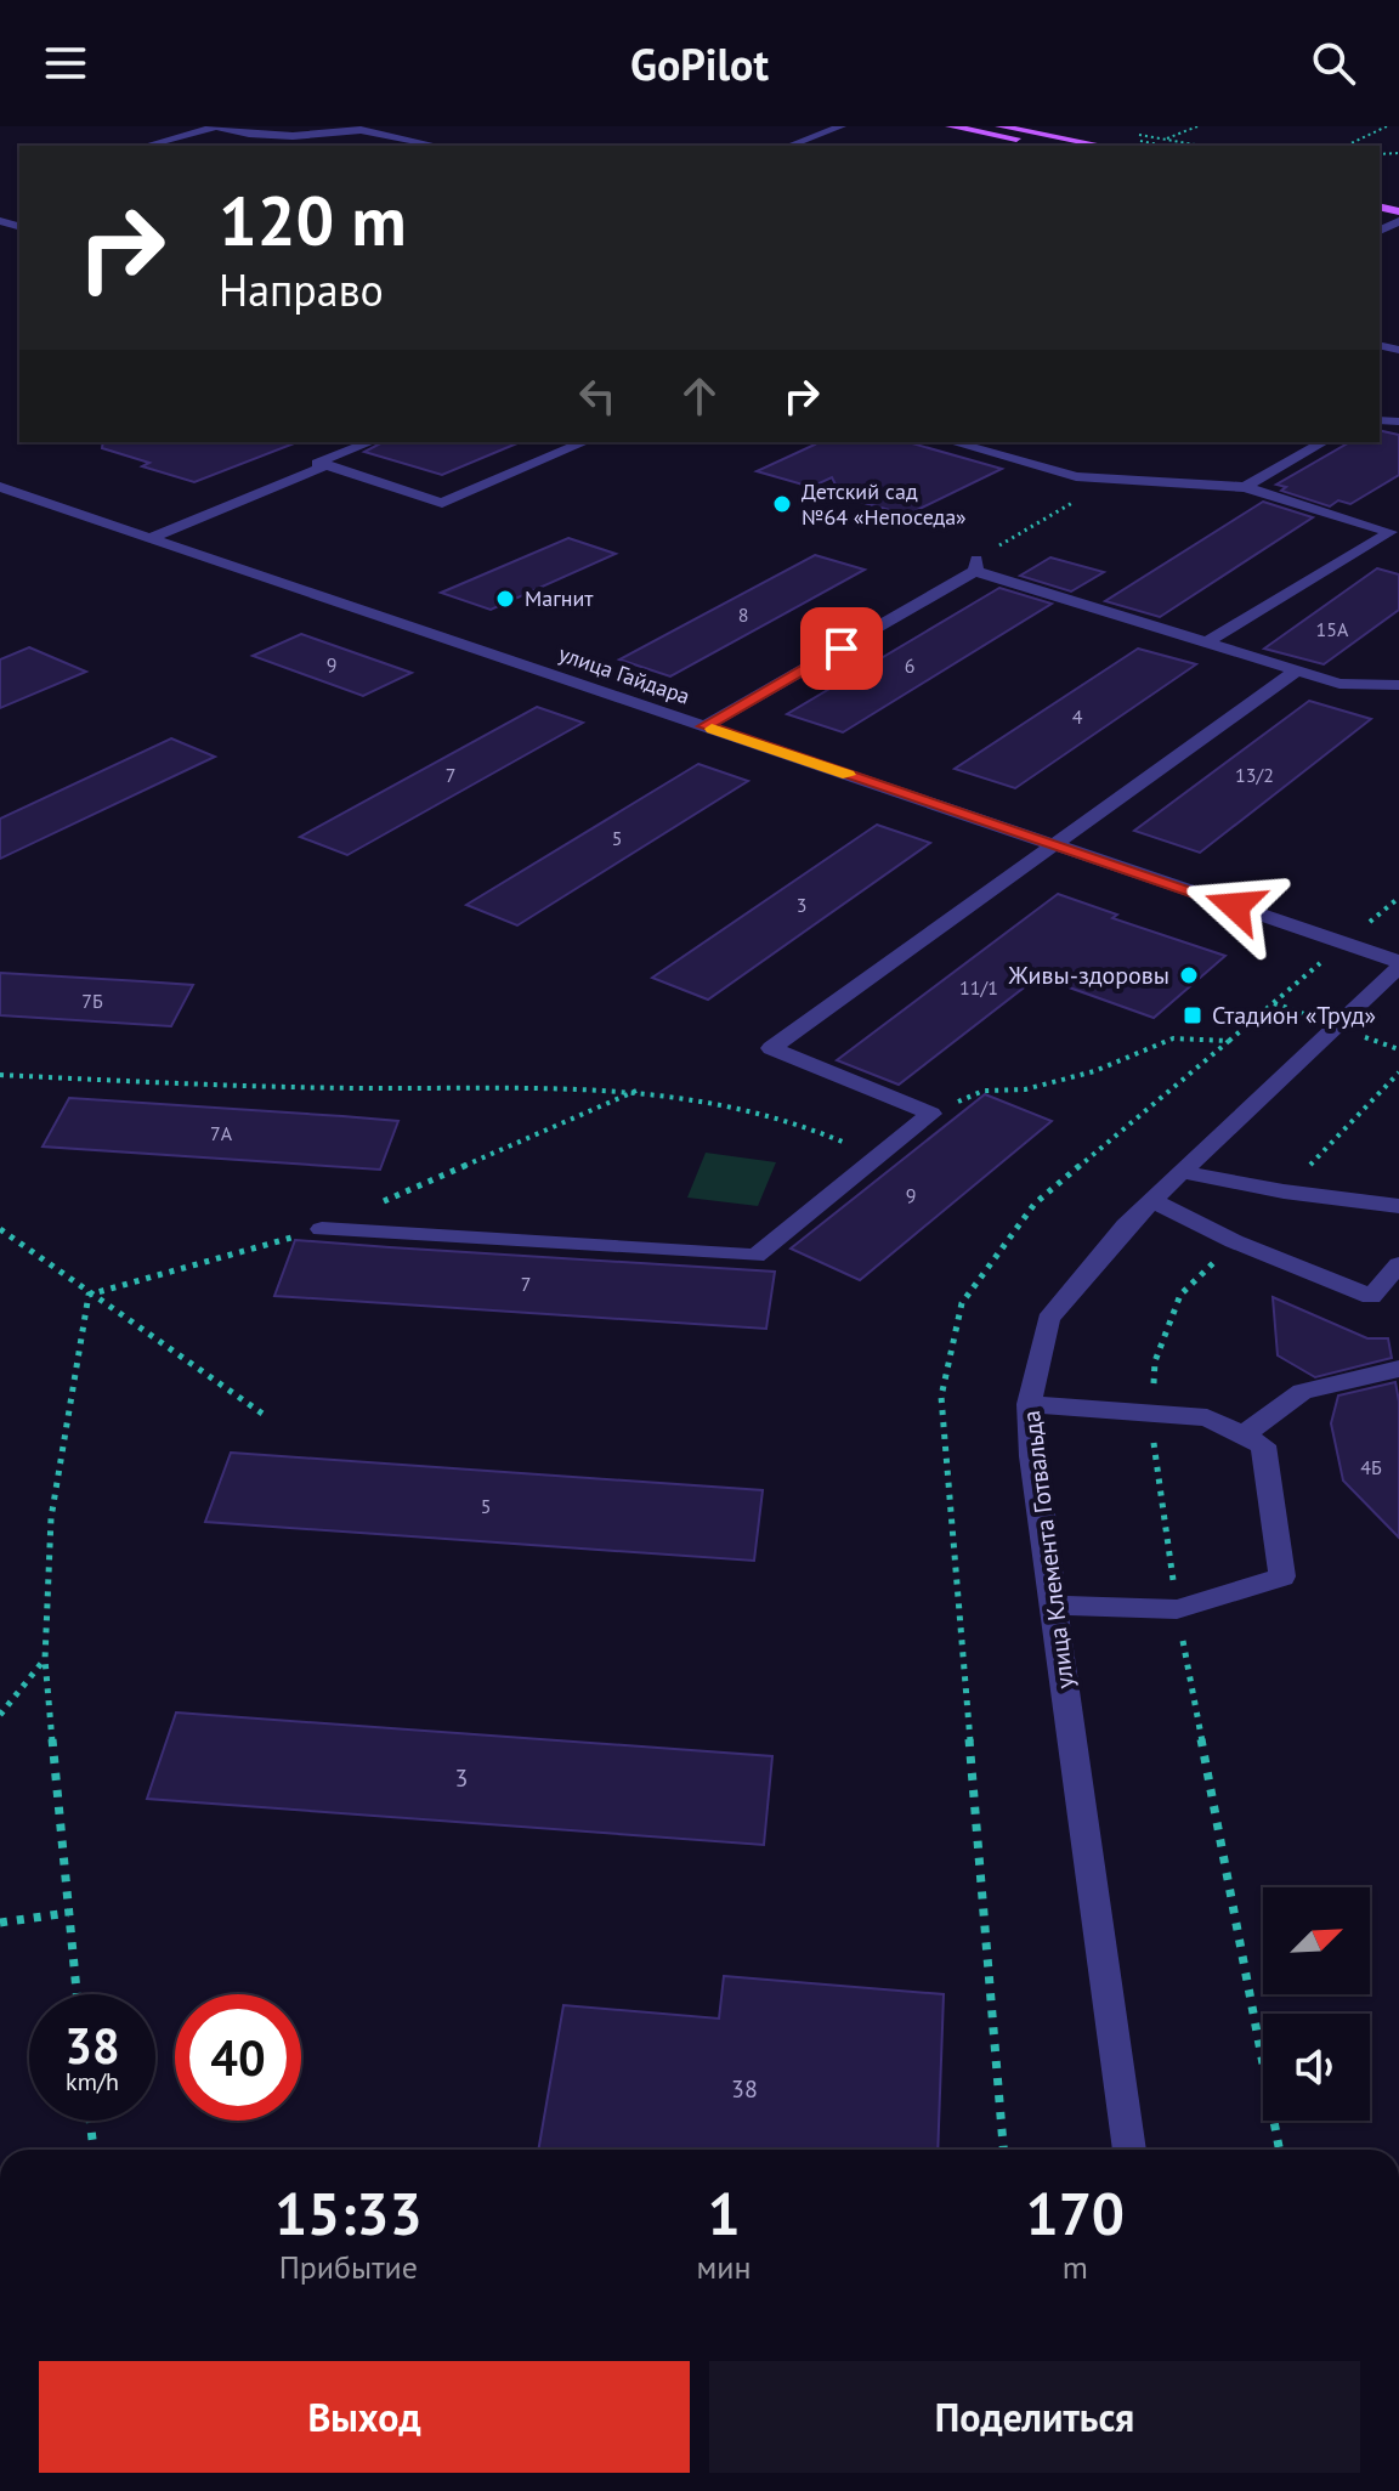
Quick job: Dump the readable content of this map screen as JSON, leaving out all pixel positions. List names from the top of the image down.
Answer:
{
  "streets": {
    "street": ["улица Гайдара", "улица Клемента Готвальда"]
  },
  "crossings": [
    ["улица Гайдара", "улица Клемента Готвальда"]
  ],
  "places": {
    "other": ["Детский сад №64 «Непоседа»", "Магнит", "Живы-здоровы"],
    "transit": ["Стадион «Труд»"]
  },
  "house_numbers": [
    "8",
    "15А",
    "9",
    "6",
    "4",
    "7",
    "13/2",
    "5",
    "3",
    "11/1",
    "7Б",
    "7А",
    "9",
    "7",
    "4Б",
    "5",
    "3",
    "38"
  ],
  "north": "top right",
  "page": {
    "header": "GoPilot",
    "turn": ["120 m", "Направо"],
    "speed": "38 km/h",
    "limit": "40",
    "eta": [
      "15:33",
      "Прибытие",
      "1",
      "мин",
      "170",
      "m"
    ],
    "buttons": ["Выход", "Поделиться"]
  }
}
